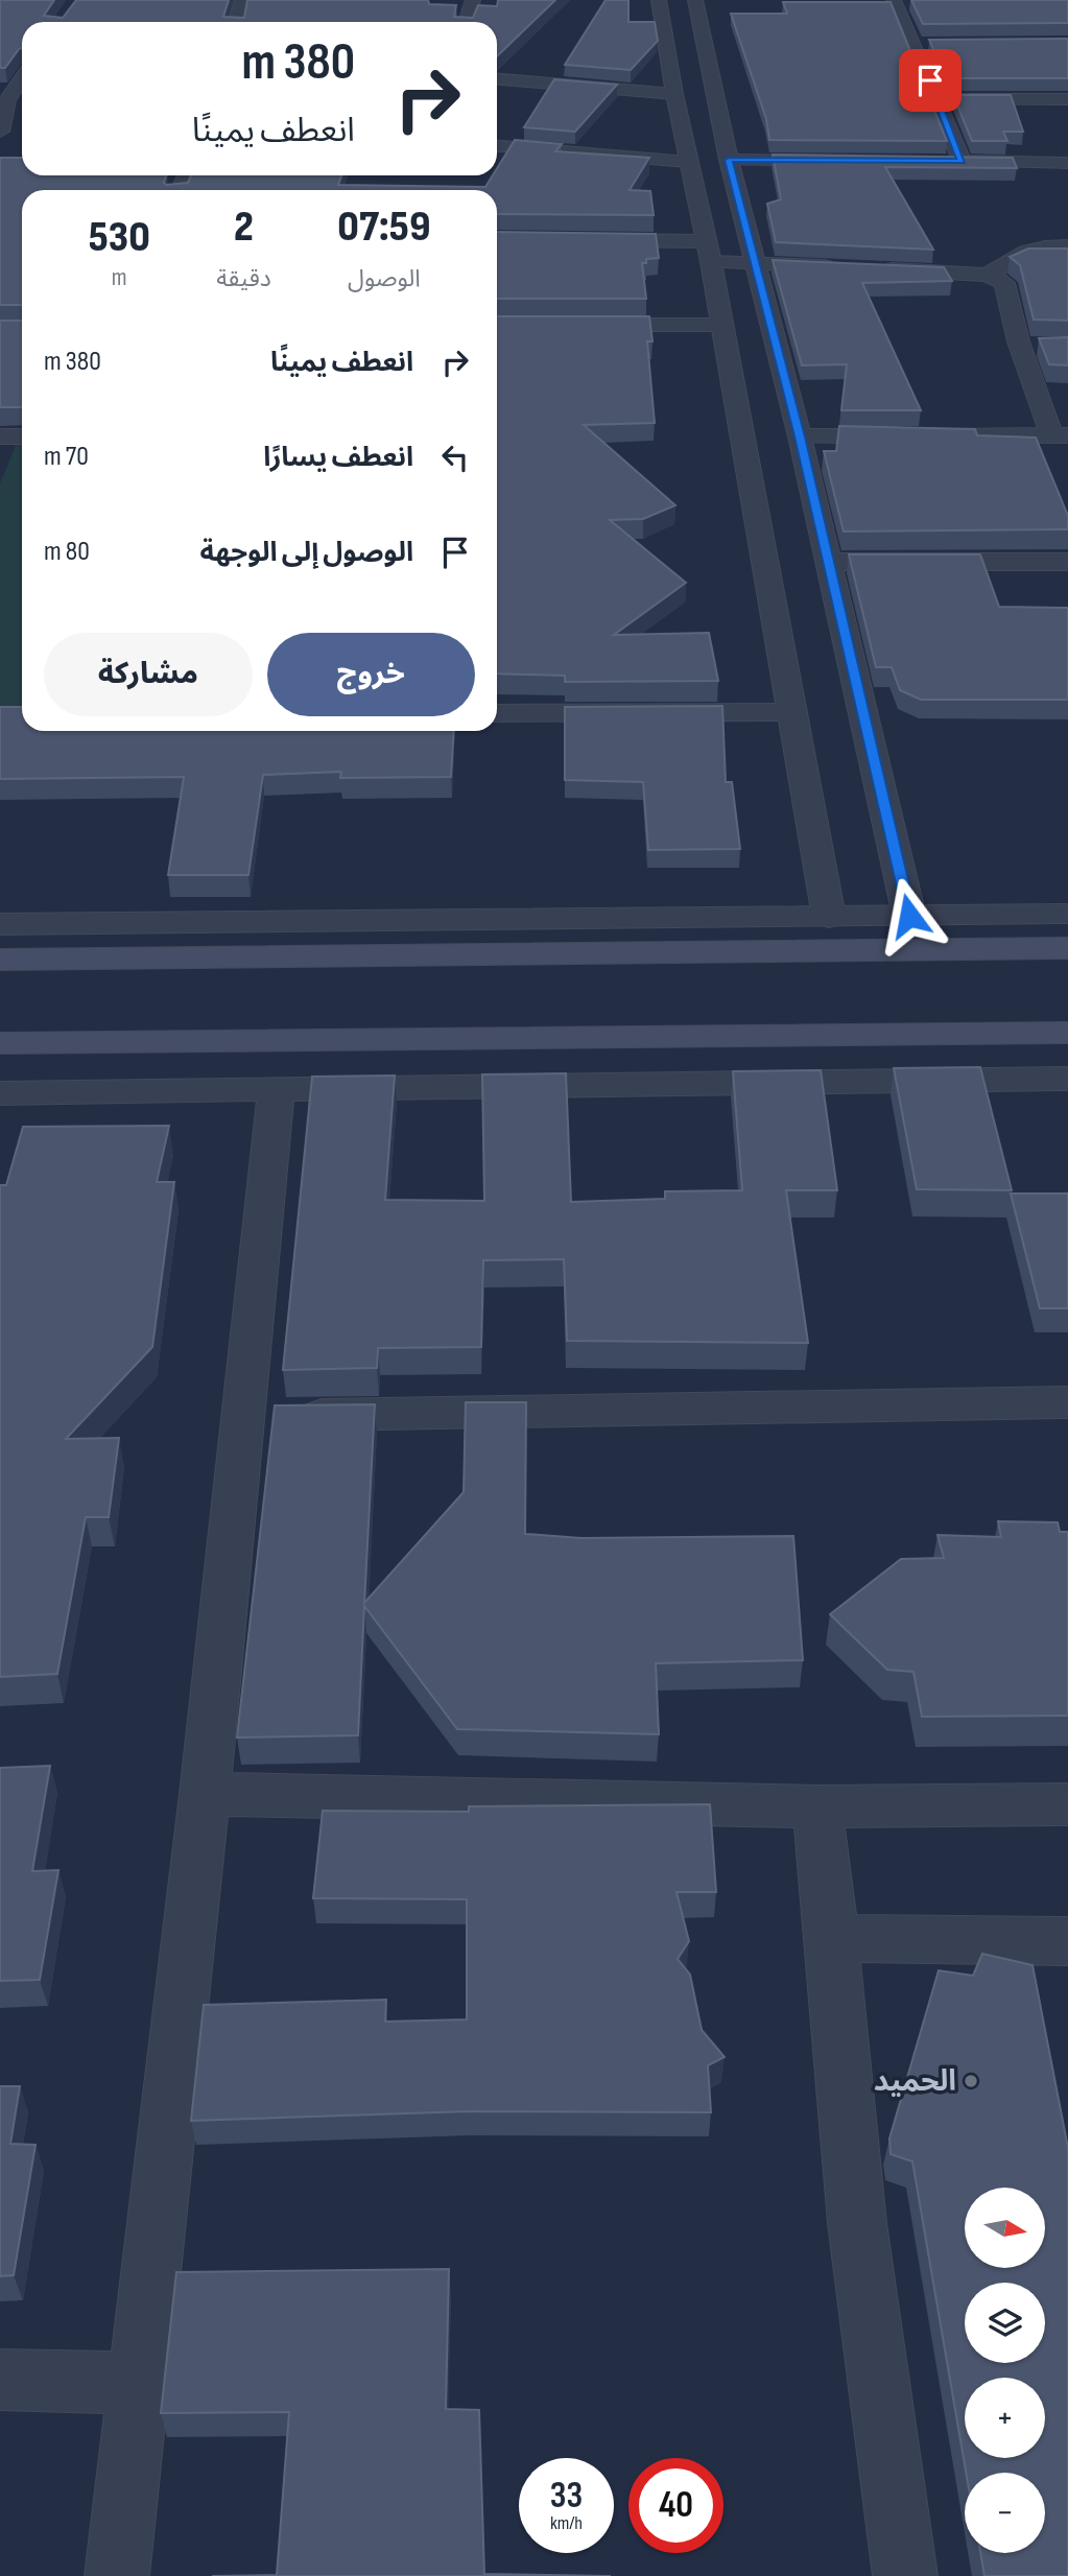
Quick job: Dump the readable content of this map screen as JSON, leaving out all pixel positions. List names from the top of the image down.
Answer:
{
  "places": ["الحميد"],
  "north": "right",
  "page": {
    "turn": ["380 m", "انعطف يمينًا"],
    "eta": [
      "07:59",
      "الوصول",
      "2",
      "دقيقة",
      "530",
      "m"
    ],
    "list": [
      {
        "name": "انعطف يمينًا",
        "value": "380 m"
      },
      {
        "name": "انعطف يسارًا",
        "value": "70 m"
      },
      {
        "name": "الوصول إلى الوجهة",
        "value": "80 m"
      }
    ],
    "buttons": ["خروج", "مشاركة"],
    "map_buttons": ["+", "−"],
    "speed": "33 km/h",
    "limit": "40"
  }
}
